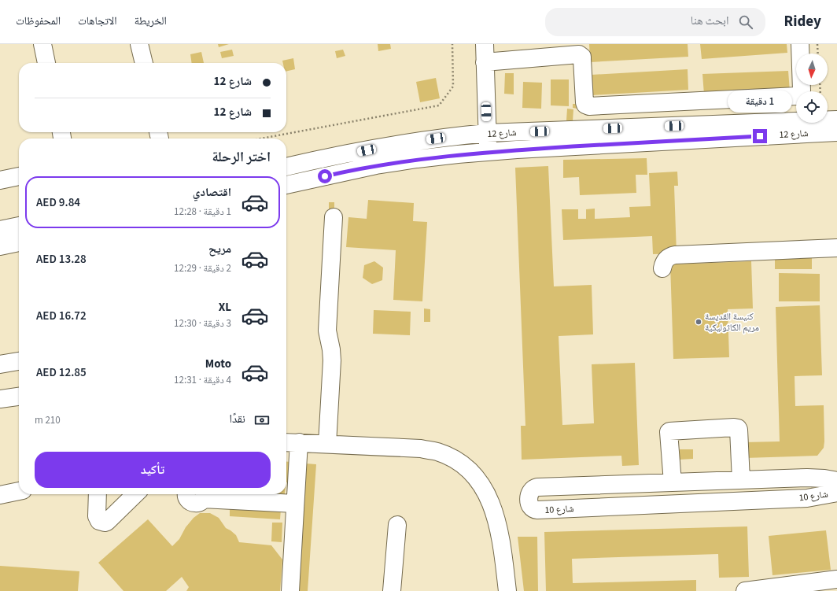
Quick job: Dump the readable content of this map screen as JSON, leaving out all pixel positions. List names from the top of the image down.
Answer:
{
  "streets": {
    "street": ["شارع 12", "شارع 10"]
  },
  "places": ["كنيسة القديسة مريم الكاثوليكية"],
  "north": "bottom",
  "page": {
    "header": "Ridey",
    "search": "ابحث هنا",
    "nav": ["الخريطة", "الاتجاهات", "المحفوظات"],
    "banner": ["شارع 12", "شارع 12"],
    "bubble": "1 دقيقة",
    "heading": "اختر الرحلة",
    "list": [
      {
        "name": "اقتصادي",
        "note": "1 دقيقة · 12:28",
        "value": "AED 9.84"
      },
      {
        "name": "مريح",
        "note": "2 دقيقة · 12:29",
        "value": "AED 13.28"
      },
      {
        "name": "XL",
        "note": "3 دقيقة · 12:30",
        "value": "AED 16.72"
      },
      {
        "name": "Moto",
        "note": "4 دقيقة · 12:31",
        "value": "AED 12.85"
      }
    ],
    "pay": ["نقدًا", "210 m"],
    "buttons": "تأكيد"
  }
}
